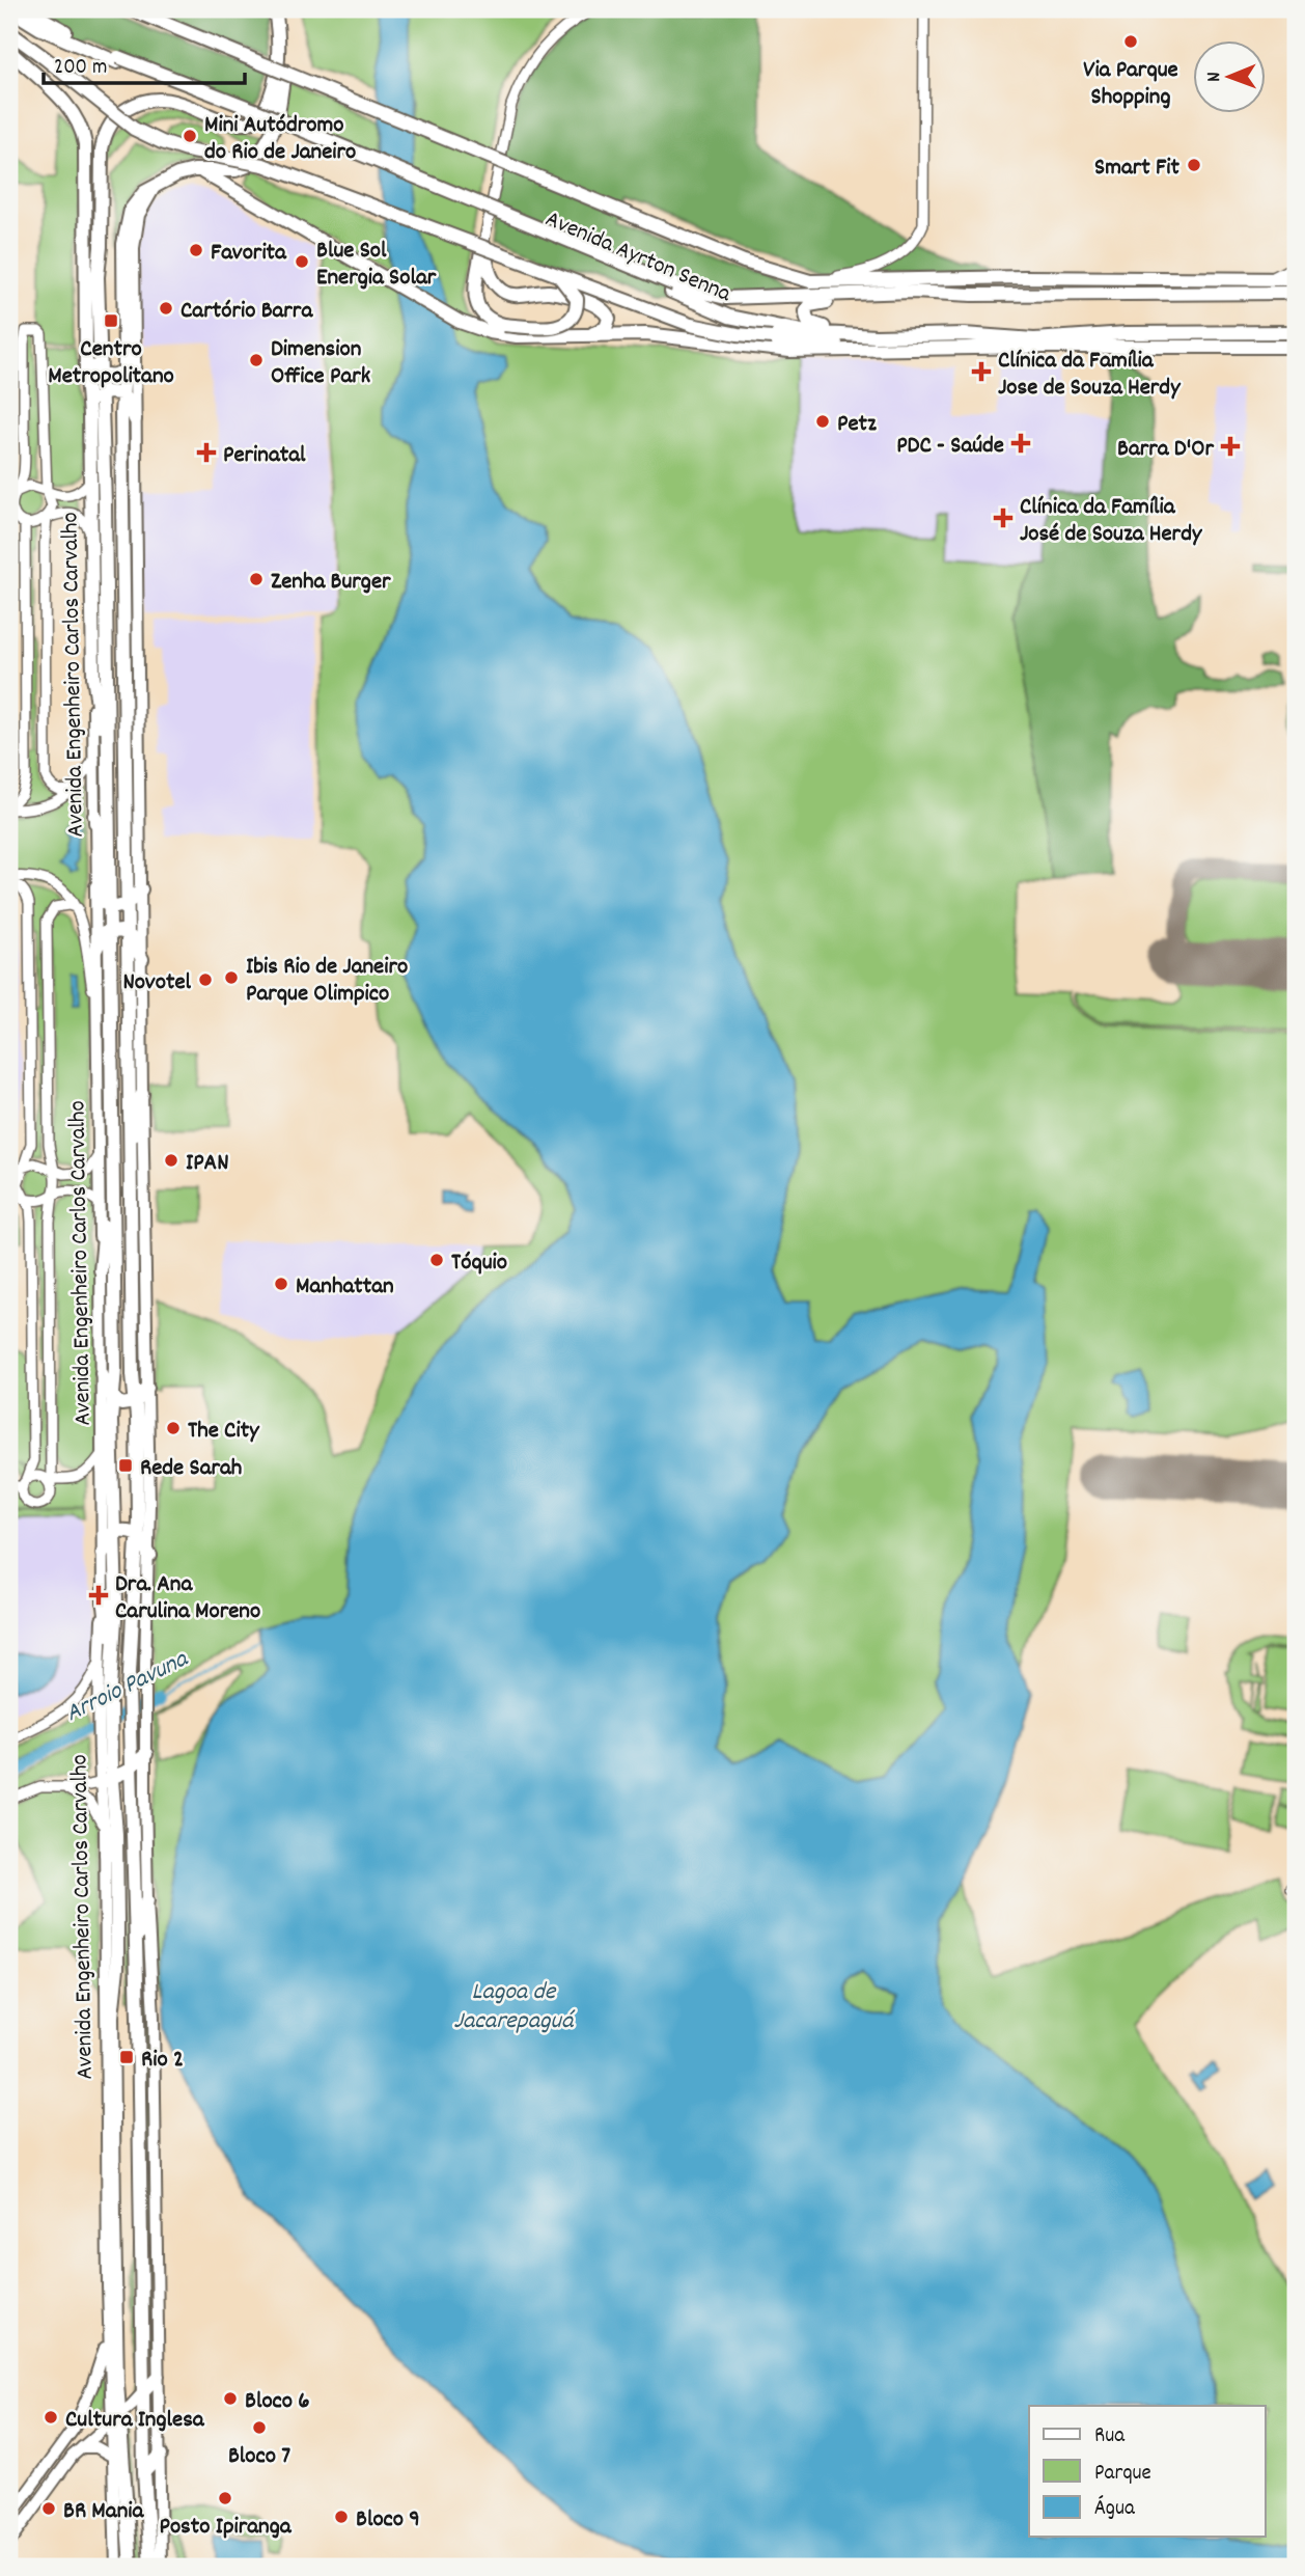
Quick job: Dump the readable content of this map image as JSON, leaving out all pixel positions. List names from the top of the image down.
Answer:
{
  "streets": {
    "highway": ["Avenida Ayrton Senna", "Avenida Engenheiro Carlos Carvalho"]
  },
  "water": ["Arroio Pavuna", "Lagoa de Jacarepaguá"],
  "places": {
    "other": [
      "Via Parque Shopping",
      "Mini Autódromo do Rio de Janeiro",
      "Smart Fit",
      "Favorita",
      "Blue Sol Energia Solar",
      "Cartório Barra",
      "Dimension Office Park",
      "Petz",
      "Zenha Burger",
      "Ibis Rio de Janeiro Parque Olimpico",
      "Novotel",
      "IPAN",
      "Tóquio",
      "Manhattan",
      "The City",
      "Bloco 6",
      "Cultura Inglesa",
      "Bloco 7",
      "Posto Ipiranga",
      "BR Mania",
      "Bloco 9"
    ],
    "transit": ["Centro Metropolitano", "Rede Sarah", "Rio 2"],
    "health": [
      "Clínica da Família Jose de Souza Herdy",
      "PDC - Saúde",
      "Barra D'Or",
      "Perinatal",
      "Clínica da Família José de Souza Herdy",
      "Dra. Ana Carulina Moreno"
    ]
  },
  "legend": ["Rua", "Parque", "Água"],
  "scale_bar": "200 m",
  "north": "left"
}
